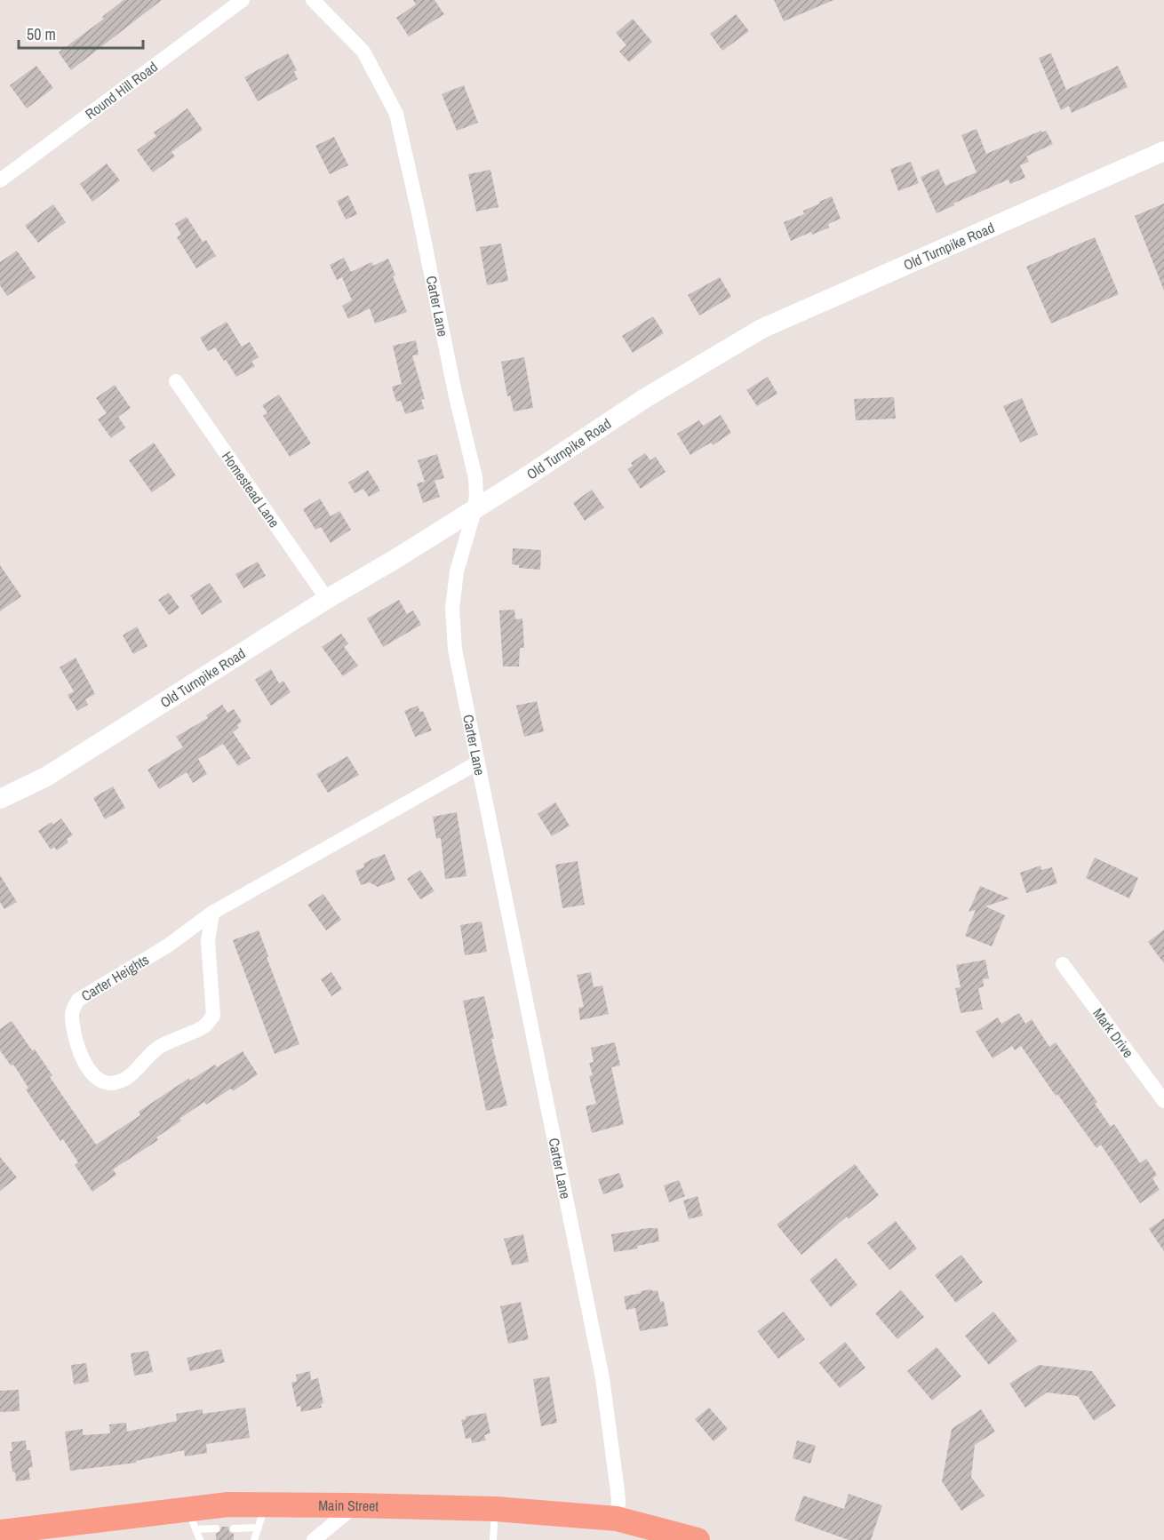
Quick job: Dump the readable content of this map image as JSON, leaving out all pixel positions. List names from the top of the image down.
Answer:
{
  "streets": {
    "highway": ["Main Street"],
    "main road": ["Old Turnpike Road"],
    "street": [
      "Round Hill Road",
      "Carter Lane",
      "Homestead Lane",
      "Carter Heights",
      "Mark Drive"
    ]
  },
  "crossings": [
    ["Old Turnpike Road", "Carter Lane"],
    ["Old Turnpike Road", "Homestead Lane"],
    ["Carter Lane", "Carter Heights"],
    ["Carter Lane", "Main Street"]
  ],
  "scale_bar": "50 m"
}
